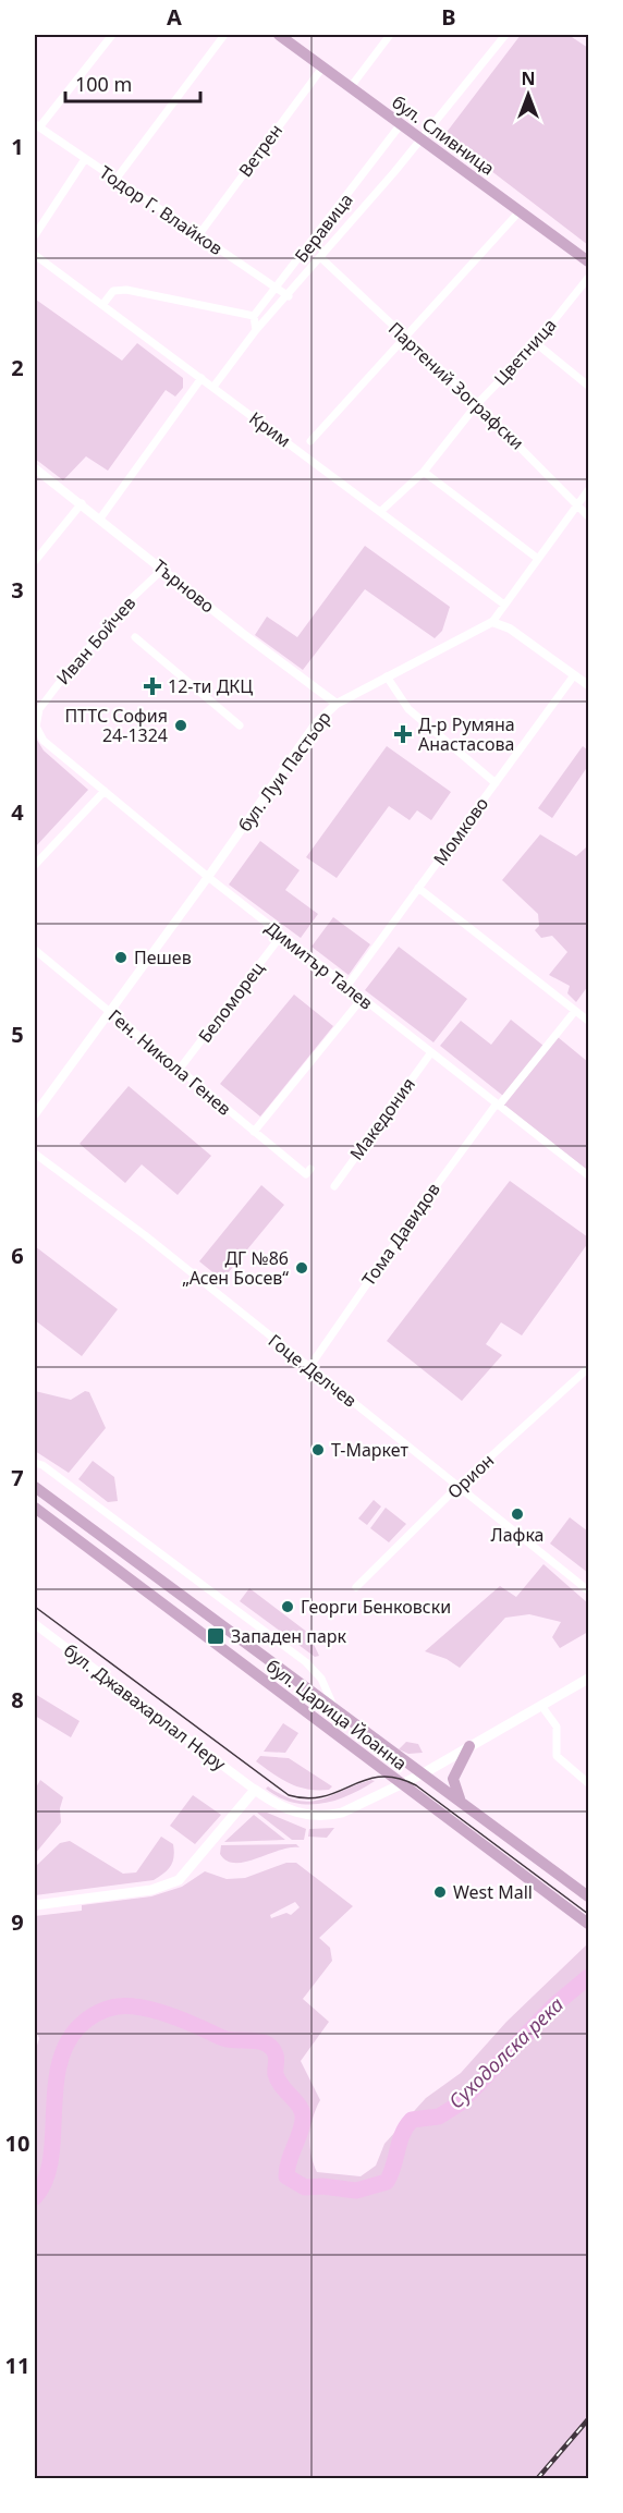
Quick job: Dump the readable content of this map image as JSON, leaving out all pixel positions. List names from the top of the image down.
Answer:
{
  "streets": {
    "main road": ["бул. Сливница", "бул. Царица Йоанна"],
    "street": [
      "Ветрен",
      "Тодор Г. Влайков",
      "Беравица",
      "Цветница",
      "Партений Зографски",
      "Крим",
      "Търново",
      "Иван Бойчев",
      "бул. Луи Пастьор",
      "Момково",
      "Димитър Талев",
      "Беломорец",
      "Ген. Никола Генев",
      "Македония",
      "Тома Давидов",
      "Гоце Делчев",
      "Орион",
      "бул. Джавахарлал Неру"
    ]
  },
  "crossings": [
    ["бул. Сливница", "Ветрен"],
    ["бул. Сливница", "Беравица"],
    ["Ветрен", "Тодор Г. Влайков"],
    ["Тодор Г. Влайков", "Беравица"],
    ["Беравица", "Партений Зографски"],
    ["Беравица", "Крим"],
    ["Цветница", "Партений Зографски"],
    ["Цветница", "Крим"],
    ["Търново", "Иван Бойчев"],
    ["Търново", "бул. Луи Пастьор"],
    ["Иван Бойчев", "Димитър Талев"],
    ["бул. Луи Пастьор", "Димитър Талев"],
    ["бул. Луи Пастьор", "Ген. Никола Генев"],
    ["Момково", "Димитър Талев"],
    ["Димитър Талев", "Беломорец"],
    ["Димитър Талев", "Македония"],
    ["Димитър Талев", "Тома Давидов"],
    ["Беломорец", "Ген. Никола Генев"],
    ["Тома Давидов", "Гоце Делчев"],
    ["Гоце Делчев", "Орион"]
  ],
  "water": ["Суходолска река"],
  "places": {
    "health": ["12-ти ДКЦ", "Д-р Румяна Анастасова"],
    "other": [
      "ПТТС София 24-1324",
      "Пешев",
      "ДГ №86 „Асен Босев“",
      "Т-Маркет",
      "Лафка",
      "Георги Бенковски",
      "West Mall"
    ],
    "transit": ["Западен парк"]
  },
  "scale_bar": "100 m",
  "north": "top",
  "grid": {
    "columns": ["A", "B"],
    "rows": [
      "1",
      "2",
      "3",
      "4",
      "5",
      "6",
      "7",
      "8",
      "9",
      "10",
      "11"
    ]
  }
}
